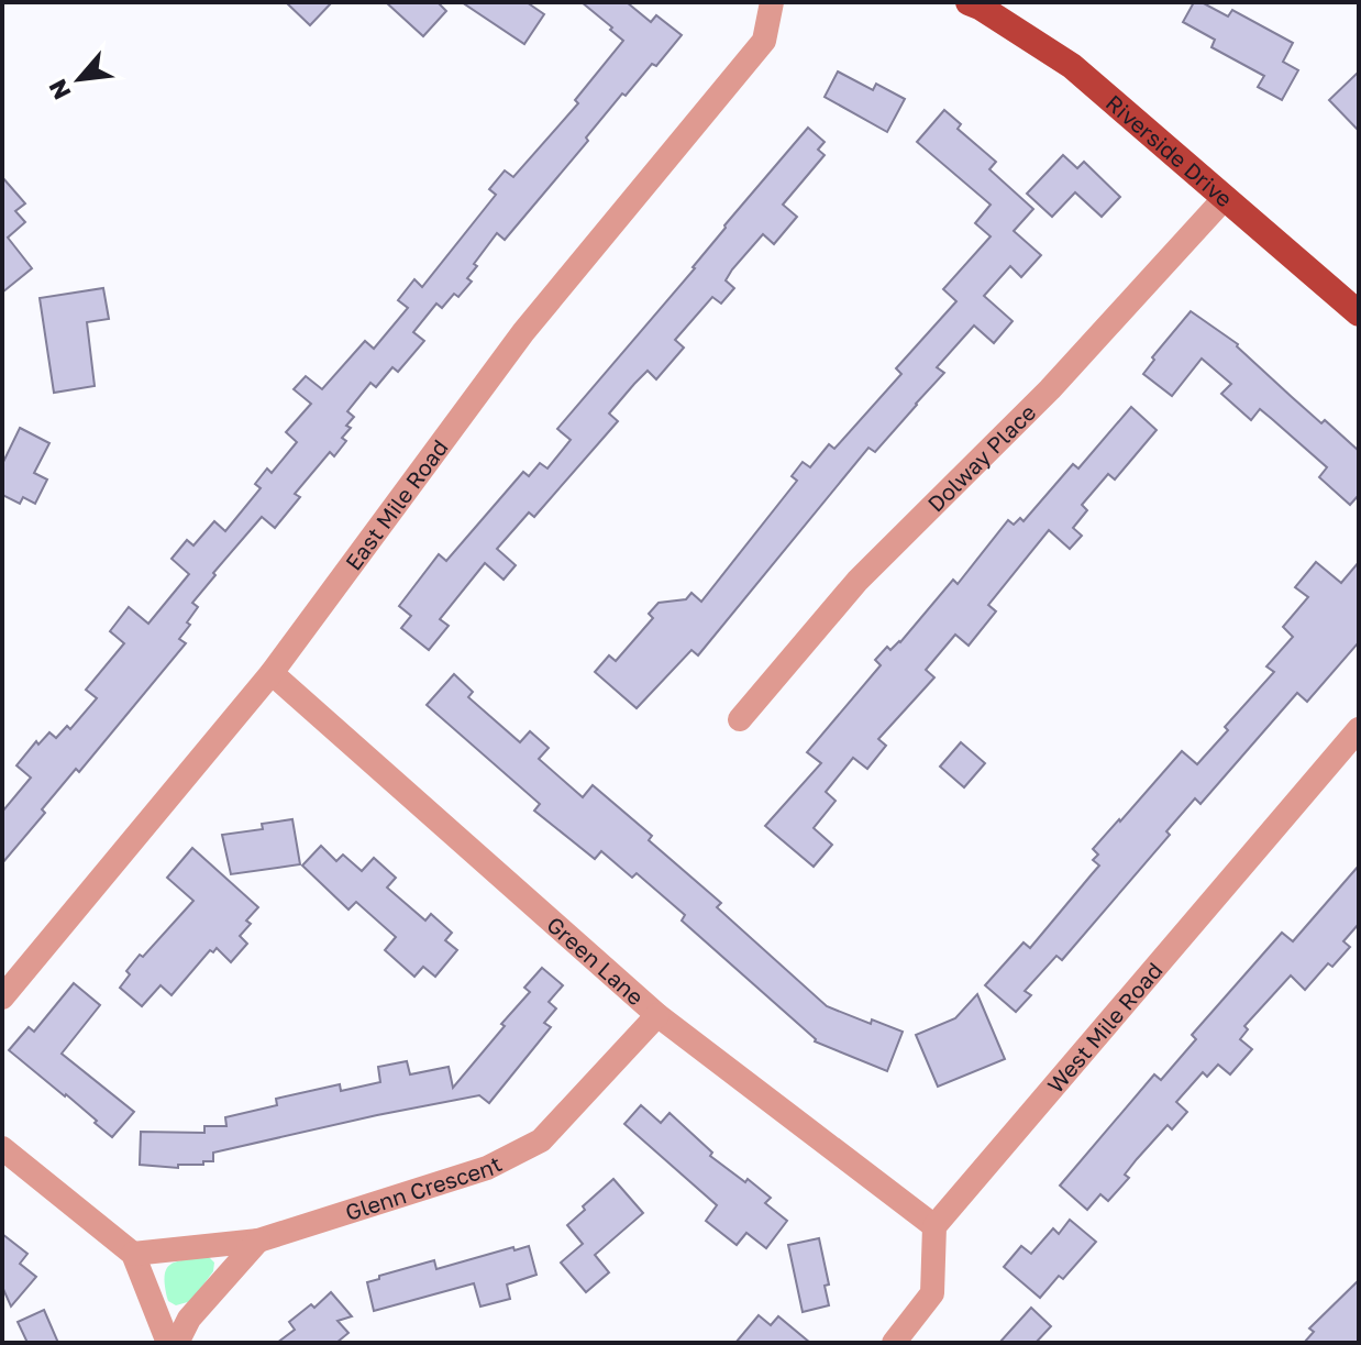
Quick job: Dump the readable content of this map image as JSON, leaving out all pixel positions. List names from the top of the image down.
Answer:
{
  "streets": {
    "main road": ["Riverside Drive"],
    "street": [
      "Dolway Place",
      "East Mile Road",
      "Green Lane",
      "West Mile Road",
      "Glenn Crescent"
    ]
  },
  "crossings": [
    ["Riverside Drive", "Dolway Place"],
    ["East Mile Road", "Green Lane"],
    ["Green Lane", "West Mile Road"],
    ["Green Lane", "Glenn Crescent"]
  ],
  "north": "bottom left"
}
